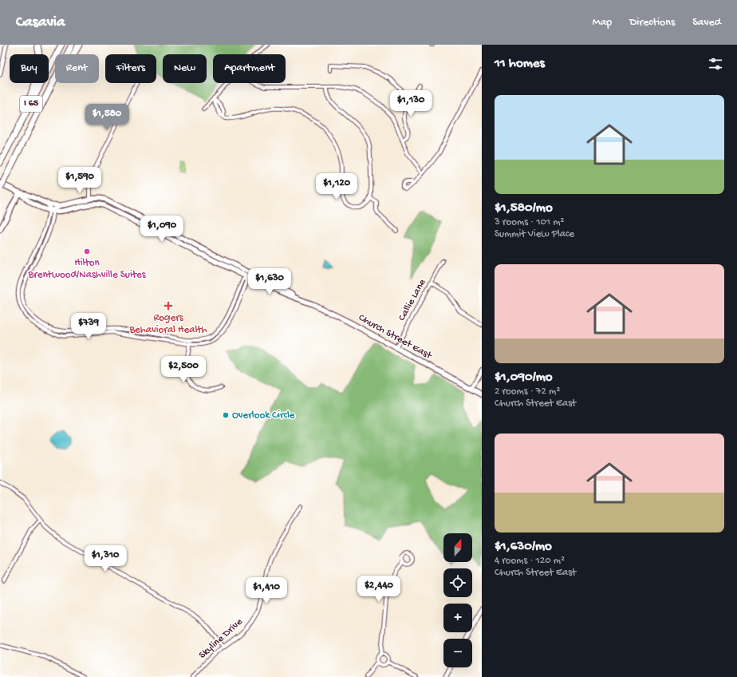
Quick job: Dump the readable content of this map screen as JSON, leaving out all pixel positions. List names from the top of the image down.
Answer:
{
  "streets": {
    "highway": ["I 65"],
    "main road": ["Church Street East"],
    "street": ["Callie Lane", "Skyline Drive"]
  },
  "crossings": [
    ["Callie Lane", "Church Street East"]
  ],
  "places": {
    "other": ["Hilton Brentwood/Nashville Suites", "Overlook Circle"],
    "health": ["Rogers Behavioral Health"]
  },
  "north": "top",
  "page": {
    "header": "Casavia",
    "nav": ["Map", "Directions", "Saved"],
    "heading": "11 homes",
    "chip": [
      "Buy",
      "Rent",
      "Filters",
      "New",
      "Apartment"
    ],
    "list": [
      {
        "name": "$1,580/mo",
        "note": "3 rooms · 101 m² · Summit View Place"
      },
      {
        "name": "$1,090/mo",
        "note": "2 rooms · 72 m² · Church Street East"
      },
      {
        "name": "$1,630/mo",
        "note": "4 rooms · 120 m² · Church Street East"
      }
    ],
    "price": [
      "$1,130",
      "$1,580",
      "$1,590",
      "$1,120",
      "$1,090",
      "$1,630",
      "$739",
      "$2,500",
      "$1,310",
      "$2,440",
      "$1,410"
    ],
    "map_buttons": ["+", "−"]
  }
}
